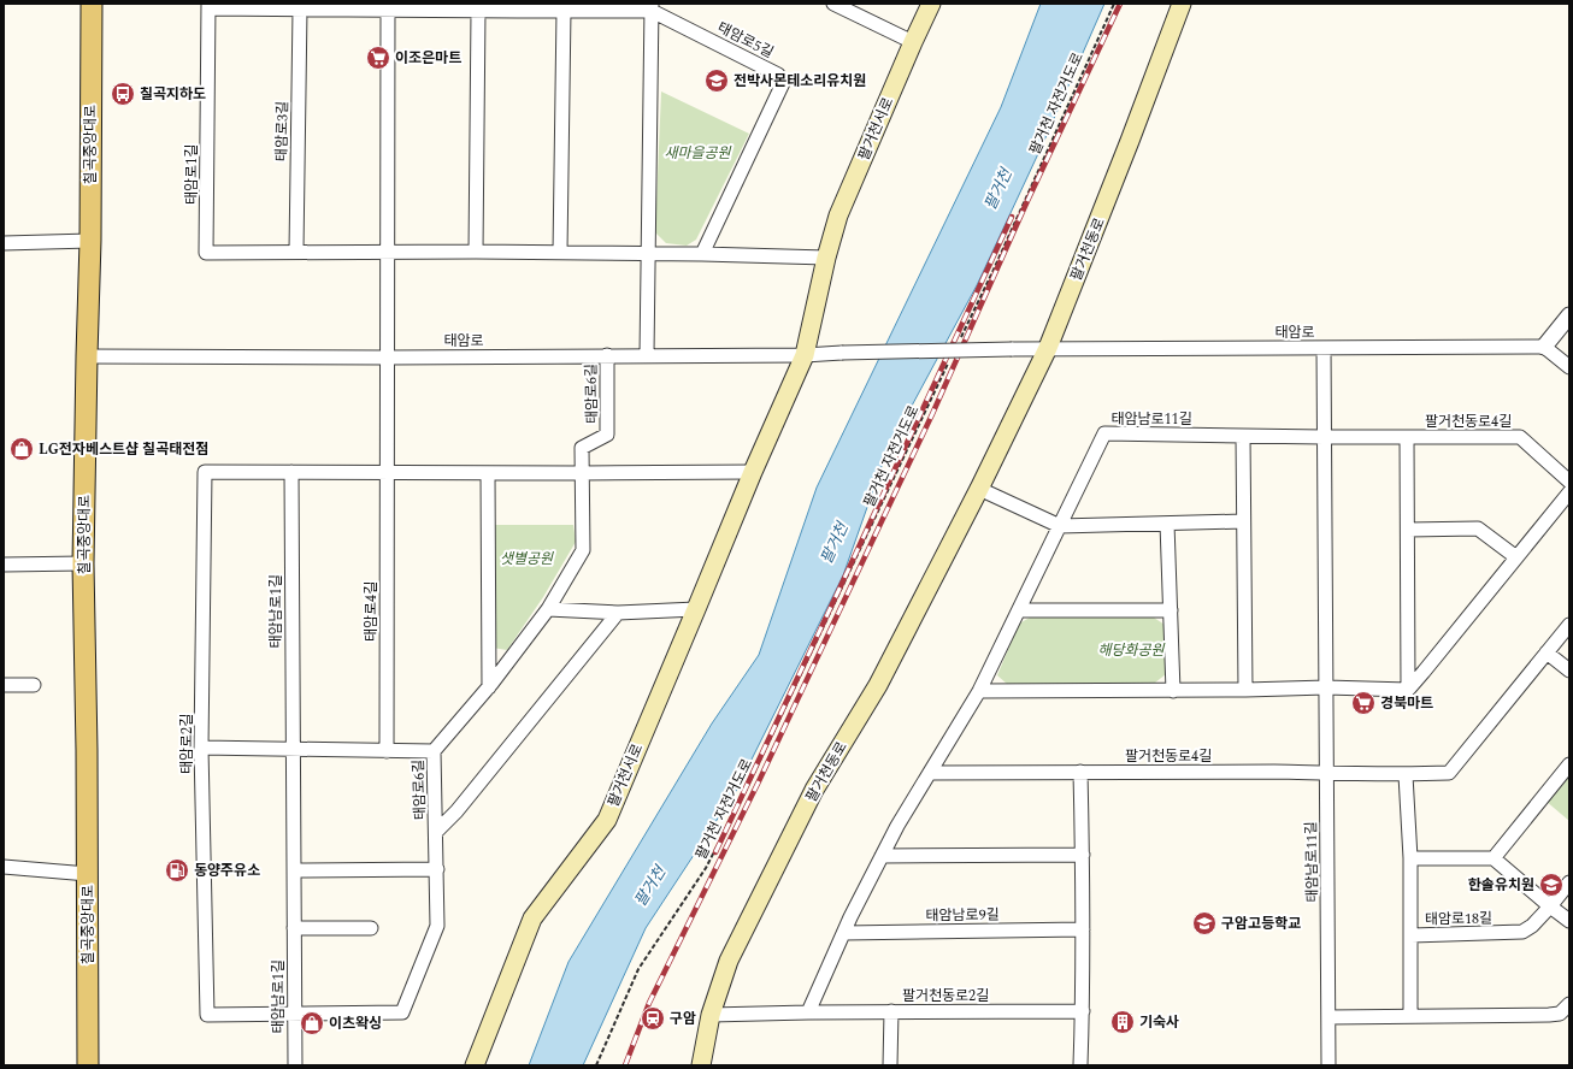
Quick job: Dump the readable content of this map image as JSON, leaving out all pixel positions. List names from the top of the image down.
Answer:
{
  "streets": {
    "main road": ["팔거천서로", "칠곡중앙대로", "팔거천동로"],
    "street": [
      "태암로5길",
      "태암로3길",
      "태암로1길",
      "태암로",
      "태암로6길",
      "태암남로11길",
      "팔거천동로4길",
      "태암남로1길",
      "태암로4길",
      "태암로2길",
      "태암남로9길",
      "태암로18길",
      "팔거천동로2길"
    ],
    "path": ["팔거천 자전거도로"]
  },
  "crossings": [
    ["팔거천서로", "태암로"],
    ["태암로3길", "태암로1길"],
    ["칠곡중앙대로", "태암로"],
    ["팔거천동로", "태암로"],
    ["팔거천동로", "팔거천동로2길"],
    ["태암로", "태암로6길"],
    ["태암로", "태암남로11길"],
    ["태암로", "태암로4길"],
    ["태암로6길", "태암남로1길"],
    ["태암로6길", "태암로2길"],
    ["태암남로11길", "팔거천동로4길"],
    ["태암남로1길", "태암로2길"]
  ],
  "water": ["팔거천"],
  "parks": ["새마을공원", "샛별공원", "해당화공원"],
  "places": {
    "supermarket": ["이조은마트", "경북마트"],
    "school or university": ["전박사몬테소리유치원", "한솔유치원", "구암고등학교"],
    "bus stop": ["칠곡지하도"],
    "shop": ["LG전자베스트샵 칠곡태전점", "이츠왁싱"],
    "fuel station": ["동양주유소"],
    "station": ["구암"],
    "building": ["기숙사"]
  }
}
